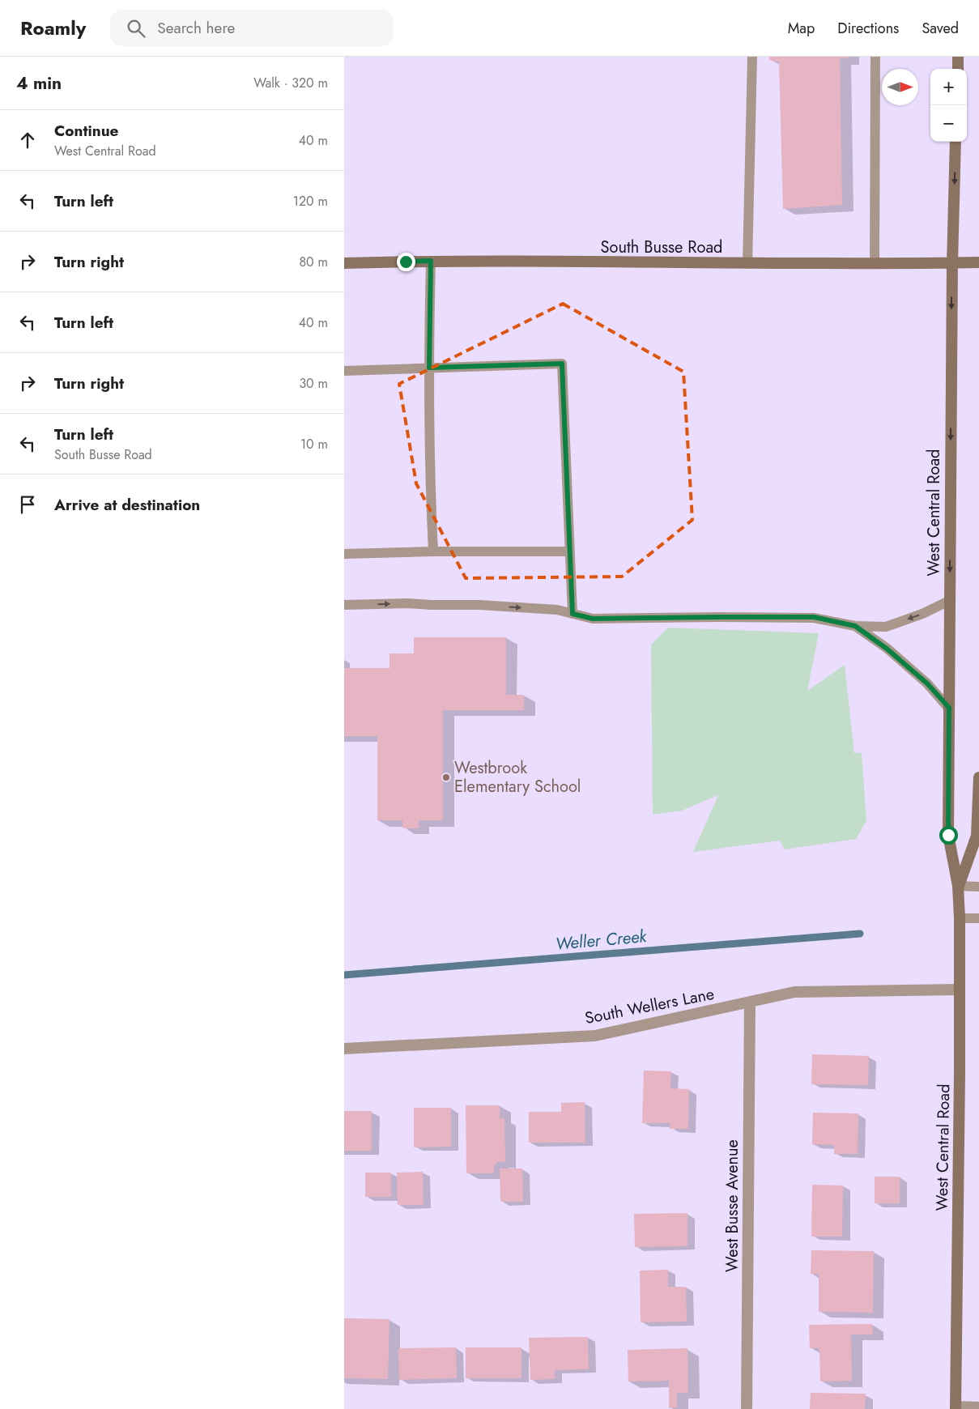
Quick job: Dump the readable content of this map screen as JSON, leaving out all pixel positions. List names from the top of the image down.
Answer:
{
  "streets": {
    "main road": ["South Busse Road", "West Central Road"],
    "street": ["South Wellers Lane", "West Busse Avenue"]
  },
  "crossings": [
    ["South Busse Road", "West Central Road"],
    ["West Central Road", "South Wellers Lane"],
    ["South Wellers Lane", "West Busse Avenue"]
  ],
  "water": ["Weller Creek"],
  "places": ["Westbrook Elementary School"],
  "north": "right",
  "page": {
    "header": "Roamly",
    "search": "Search here",
    "nav": ["Map", "Directions", "Saved"],
    "heading": ["4 min", "Walk · 320 m"],
    "map_buttons": ["+", "−"],
    "list": [
      ["Continue", "West Central Road", "40 m"],
      ["Turn left", "120 m"],
      ["Turn right", "80 m"],
      ["Turn left", "40 m"],
      ["Turn right", "30 m"],
      ["Turn left", "South Busse Road", "10 m"],
      "Arrive at destination"
    ]
  }
}
